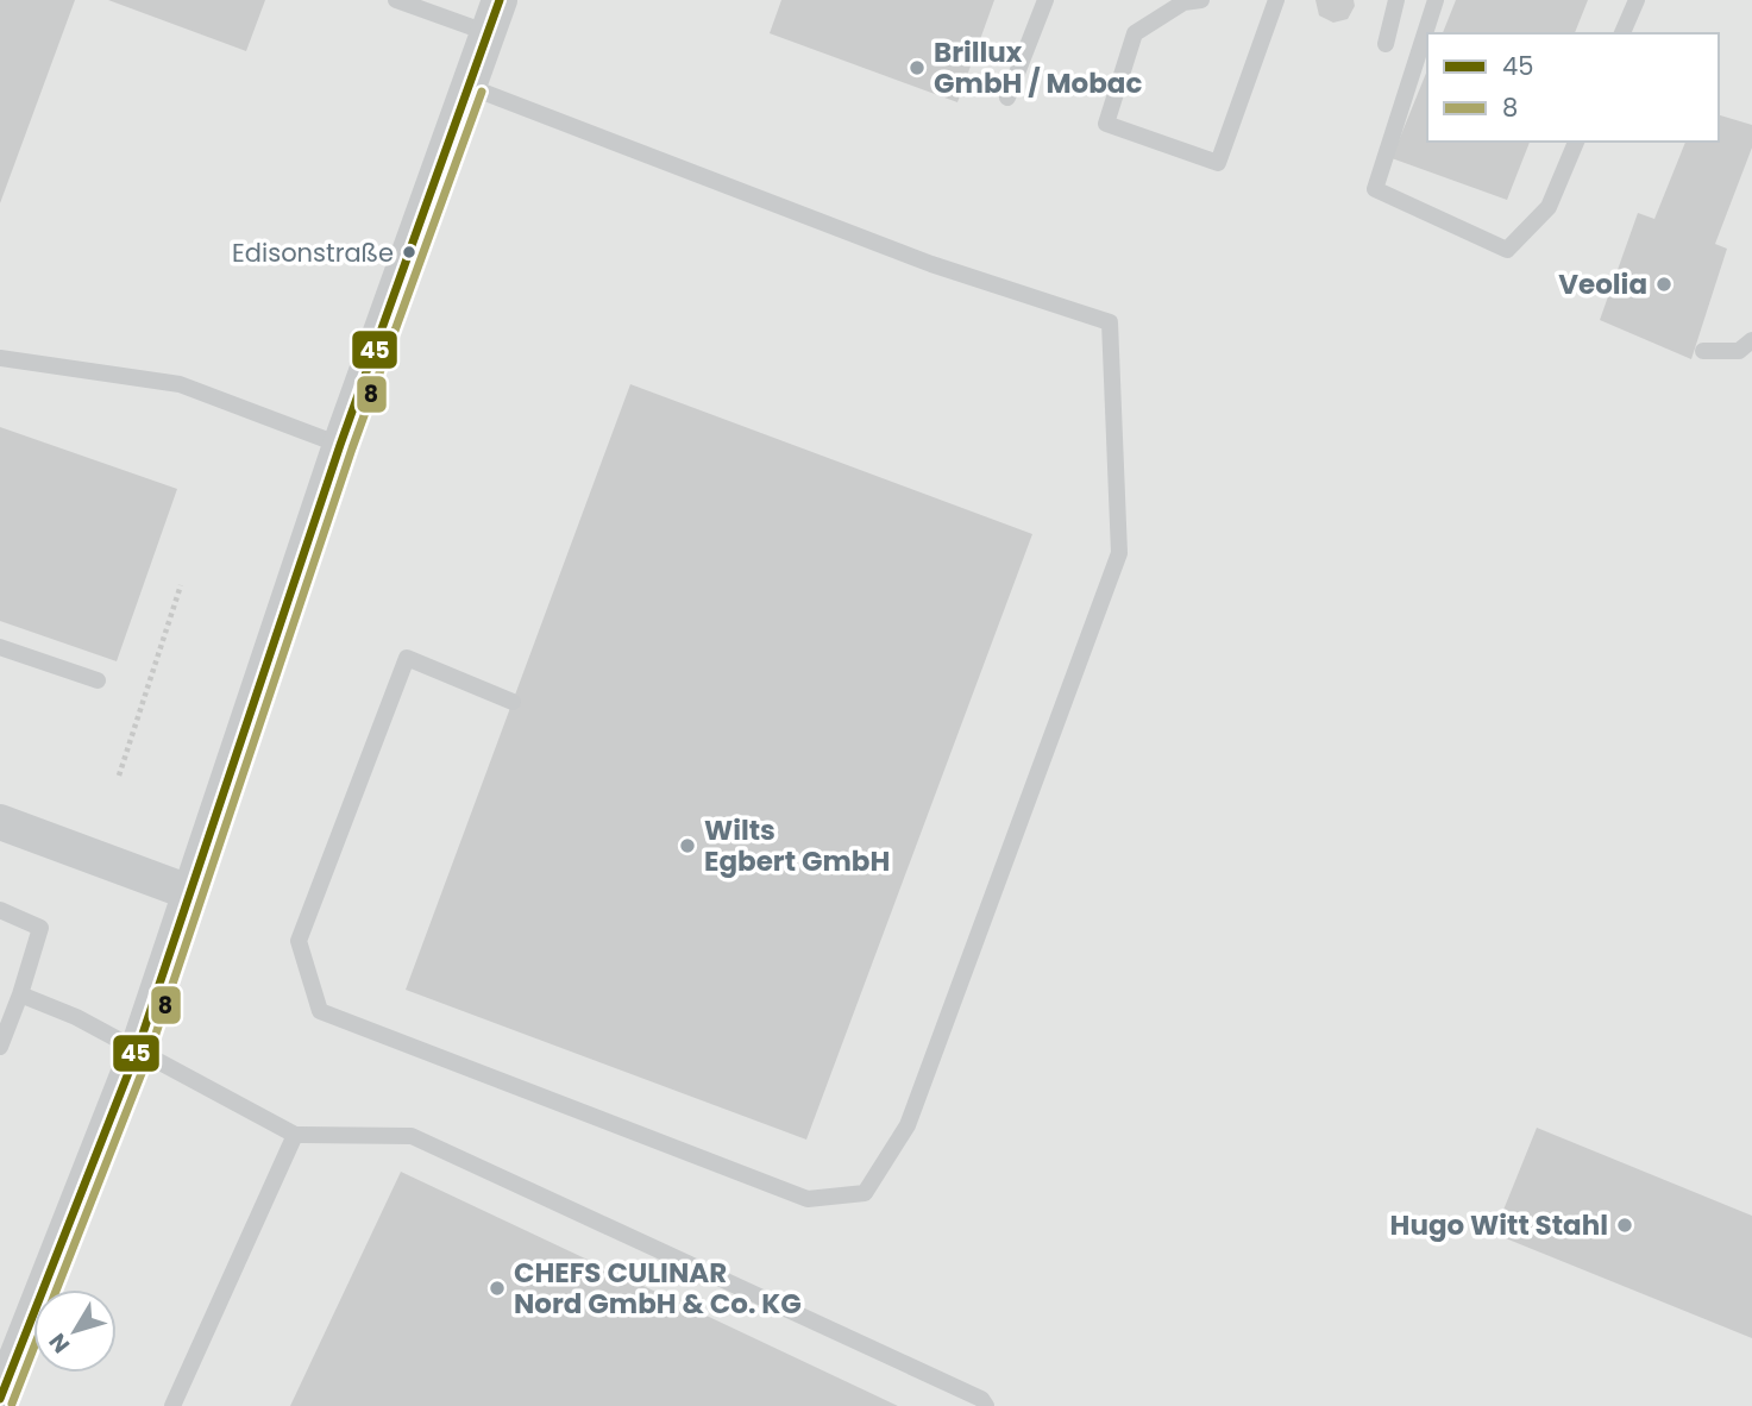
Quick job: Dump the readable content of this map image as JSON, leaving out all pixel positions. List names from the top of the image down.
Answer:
{
  "places": [
    "Brillux GmbH / Mobac",
    "Edisonstraße",
    "Veolia",
    "Wilts Egbert GmbH",
    "Hugo Witt Stahl",
    "CHEFS CULINAR Nord GmbH & Co. KG"
  ],
  "lines": ["transit line 45", "transit line 8"],
  "legend": ["45", "8"],
  "north": "bottom left"
}
